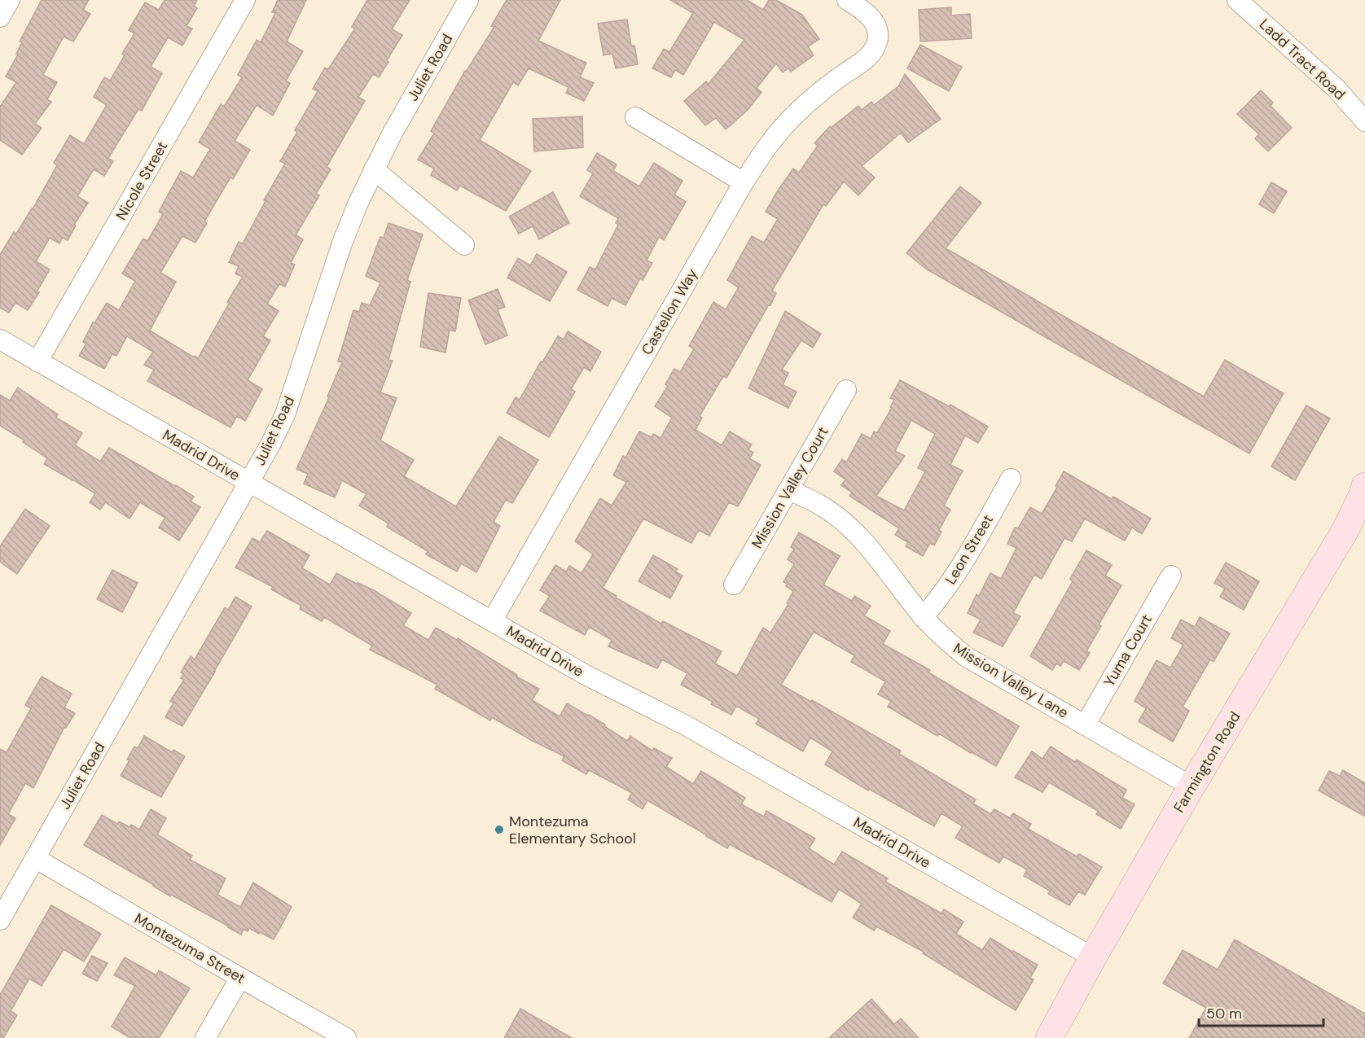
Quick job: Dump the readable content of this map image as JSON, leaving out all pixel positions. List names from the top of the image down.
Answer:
{
  "streets": {
    "main road": ["Farmington Road"],
    "street": [
      "Ladd Tract Road",
      "Juliet Road",
      "Nicole Street",
      "Castellon Way",
      "Madrid Drive",
      "Mission Valley Court",
      "Leon Street",
      "Yuma Court",
      "Mission Valley Lane",
      "Montezuma Street"
    ]
  },
  "crossings": [
    ["Juliet Road", "Madrid Drive"],
    ["Juliet Road", "Montezuma Street"],
    ["Nicole Street", "Madrid Drive"],
    ["Castellon Way", "Madrid Drive"],
    ["Madrid Drive", "Farmington Road"],
    ["Mission Valley Court", "Mission Valley Lane"],
    ["Leon Street", "Mission Valley Lane"],
    ["Yuma Court", "Mission Valley Lane"],
    ["Mission Valley Lane", "Farmington Road"]
  ],
  "places": ["Montezuma Elementary School"],
  "scale_bar": "50 m"
}
